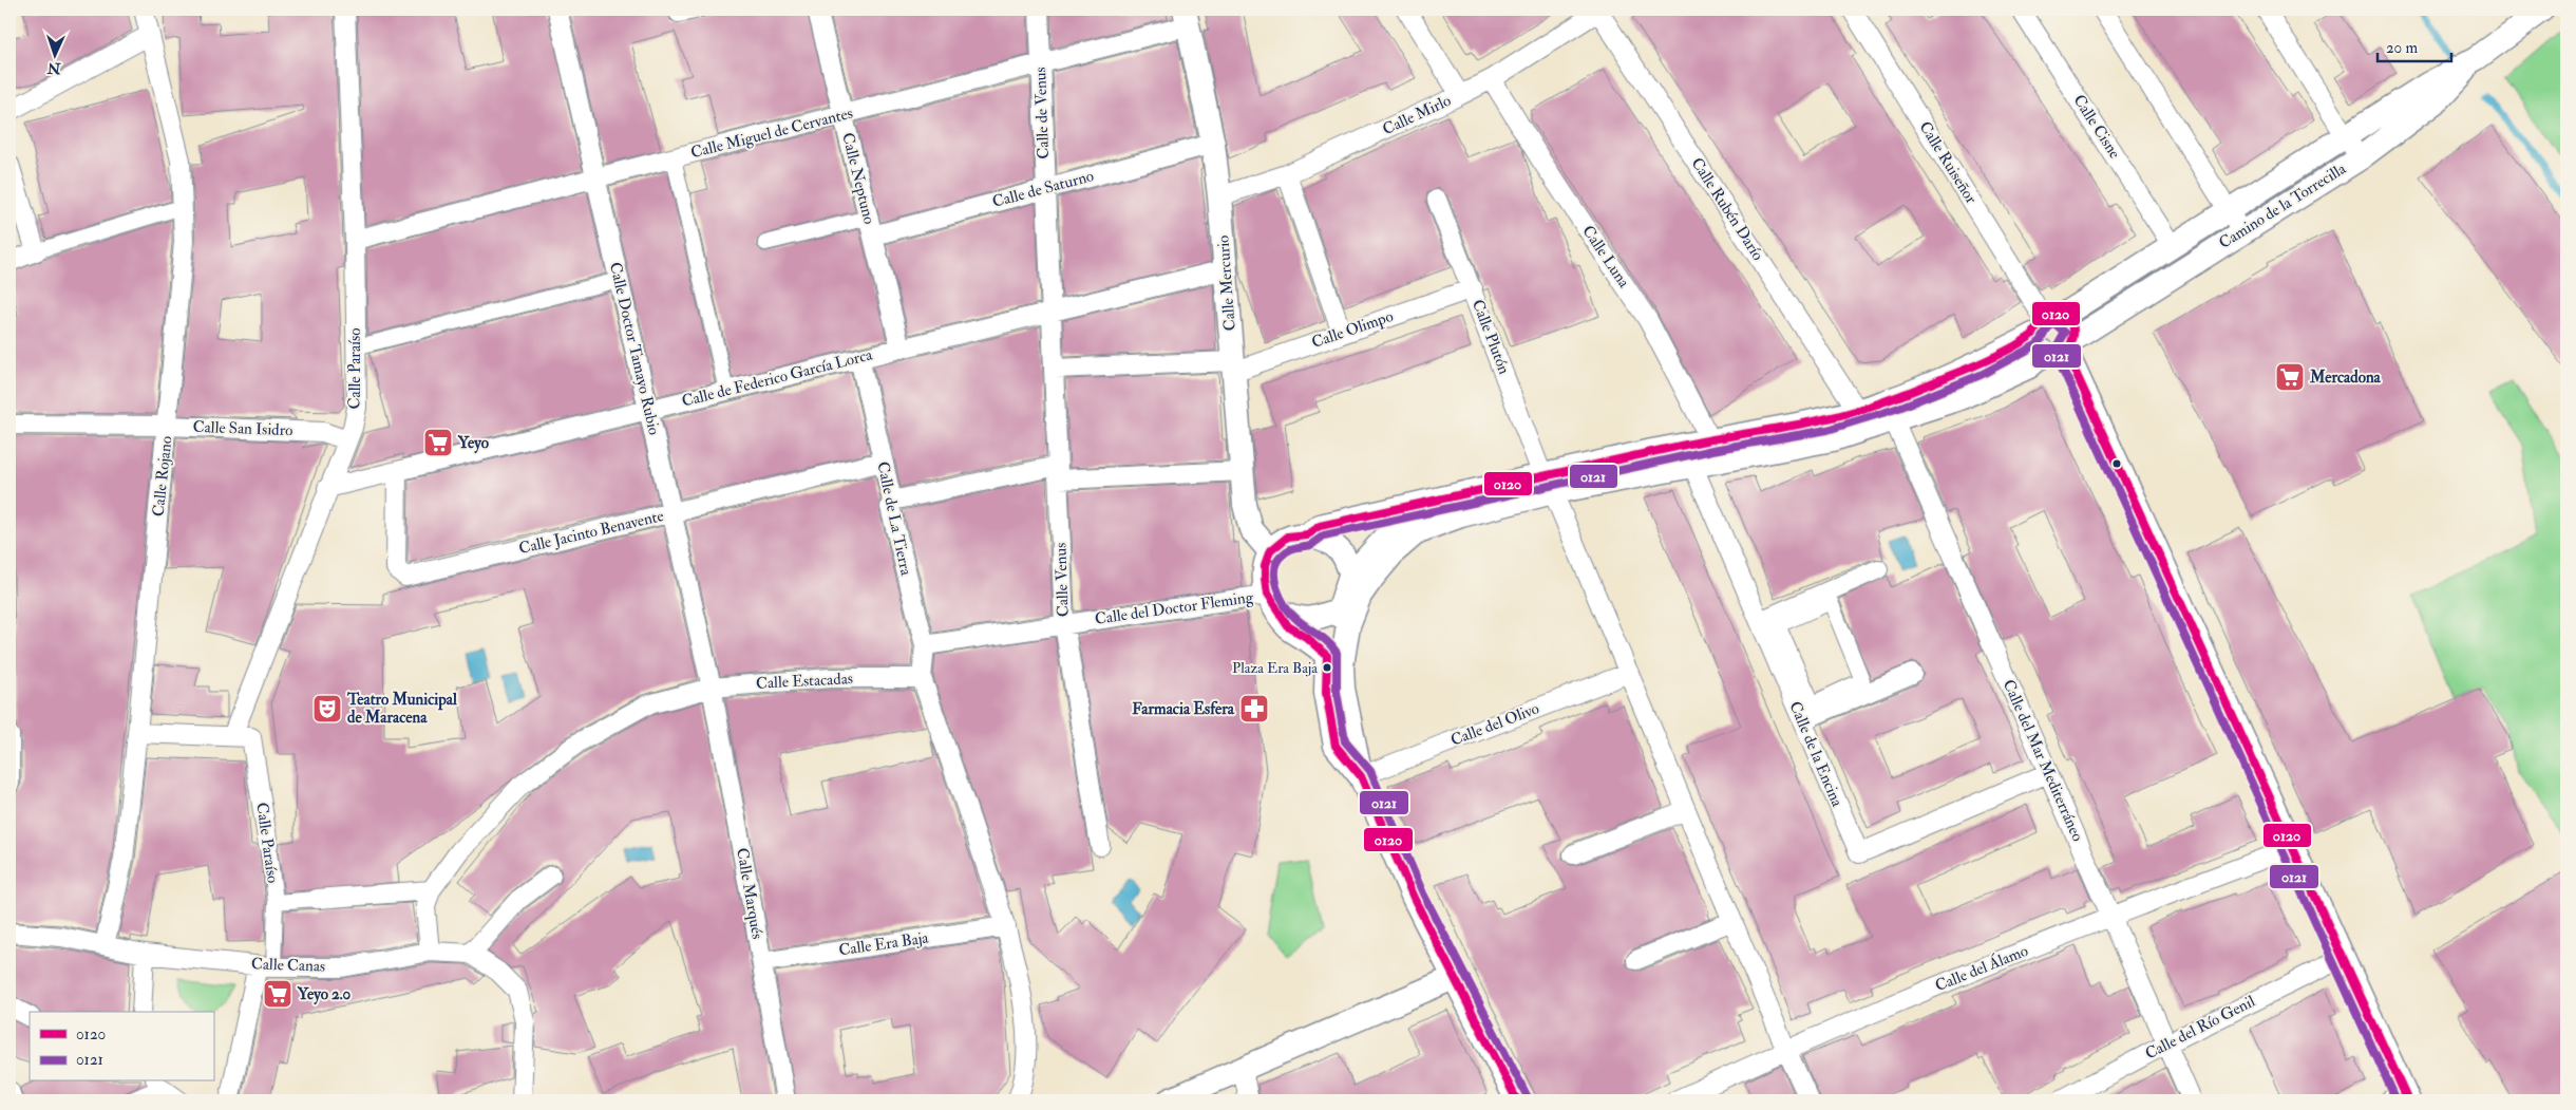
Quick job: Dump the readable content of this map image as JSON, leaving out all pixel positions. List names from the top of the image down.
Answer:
{
  "streets": {
    "street": [
      "Calle de Venus",
      "Calle Mirlo",
      "Calle Cisne",
      "Calle Miguel de Cervantes",
      "Calle Ruiseñor",
      "Calle Neptuno",
      "Calle de Saturno",
      "Camino de la Torrecilla",
      "Calle Rubén Darío",
      "Calle Luna",
      "Calle Mercurio",
      "Calle Olimpo",
      "Calle Plutón",
      "Calle Doctor Tamayo Rubio",
      "Calle Paraíso",
      "Calle de Federico García Lorca",
      "Calle San Isidro",
      "Calle Rojano",
      "Calle de La Tierra",
      "Calle Jacinto Benavente",
      "Calle Venus",
      "Calle del Doctor Fleming",
      "Calle Estacadas",
      "Calle del Olivo",
      "Calle de la Encina",
      "Calle del Mar Mediterráneo",
      "Calle Marqués",
      "Calle Era Baja",
      "Calle Canas",
      "Calle del Álamo",
      "Calle del Río Genil"
    ]
  },
  "crossings": [
    ["Calle de Venus", "Calle Miguel de Cervantes"],
    ["Calle de Venus", "Calle de Saturno"],
    ["Calle de Venus", "Calle de Federico García Lorca"],
    ["Calle de Venus", "Calle Venus"],
    ["Calle Mirlo", "Calle Rubén Darío"],
    ["Calle Mirlo", "Calle Luna"],
    ["Calle Mirlo", "Calle Mercurio"],
    ["Calle Cisne", "Camino de la Torrecilla"],
    ["Calle Miguel de Cervantes", "Calle Neptuno"],
    ["Calle Miguel de Cervantes", "Calle Mercurio"],
    ["Calle Miguel de Cervantes", "Calle Doctor Tamayo Rubio"],
    ["Calle Miguel de Cervantes", "Calle Paraíso"],
    ["Calle Ruiseñor", "Camino de la Torrecilla"],
    ["Calle Neptuno", "Calle de Saturno"],
    ["Calle Neptuno", "Calle de Federico García Lorca"],
    ["Calle de Saturno", "Calle Mercurio"],
    ["Camino de la Torrecilla", "Calle Rubén Darío"],
    ["Camino de la Torrecilla", "Calle Luna"],
    ["Camino de la Torrecilla", "Calle Mercurio"],
    ["Camino de la Torrecilla", "Calle Plutón"],
    ["Camino de la Torrecilla", "Calle del Doctor Fleming"],
    ["Camino de la Torrecilla", "Calle de la Encina"],
    ["Camino de la Torrecilla", "Calle del Mar Mediterráneo"],
    ["Calle Mercurio", "Calle Olimpo"],
    ["Calle Mercurio", "Calle de Federico García Lorca"],
    ["Calle Mercurio", "Calle del Doctor Fleming"],
    ["Calle Olimpo", "Calle Plutón"],
    ["Calle Olimpo", "Calle Venus"],
    ["Calle Doctor Tamayo Rubio", "Calle de Federico García Lorca"],
    ["Calle Doctor Tamayo Rubio", "Calle Jacinto Benavente"],
    ["Calle Doctor Tamayo Rubio", "Calle Estacadas"],
    ["Calle Doctor Tamayo Rubio", "Calle Marqués"],
    ["Calle Paraíso", "Calle de Federico García Lorca"],
    ["Calle Paraíso", "Calle San Isidro"],
    ["Calle Paraíso", "Calle Rojano"],
    ["Calle Paraíso", "Calle Canas"],
    ["Calle de Federico García Lorca", "Calle de La Tierra"],
    ["Calle de Federico García Lorca", "Calle Jacinto Benavente"],
    ["Calle de Federico García Lorca", "Calle Venus"],
    ["Calle San Isidro", "Calle Rojano"],
    ["Calle Rojano", "Calle Canas"],
    ["Calle de La Tierra", "Calle Jacinto Benavente"],
    ["Calle de La Tierra", "Calle del Doctor Fleming"],
    ["Calle de La Tierra", "Calle Estacadas"],
    ["Calle Venus", "Calle del Doctor Fleming"],
    ["Calle Estacadas", "Calle Marqués"],
    ["Calle Estacadas", "Calle Canas"],
    ["Calle de la Encina", "Calle del Mar Mediterráneo"],
    ["Calle del Mar Mediterráneo", "Calle del Álamo"],
    ["Calle del Mar Mediterráneo", "Calle del Río Genil"],
    ["Calle Marqués", "Calle Era Baja"]
  ],
  "places": {
    "supermarket": ["Mercadona", "Yeyo", "Yeyo 2.0"],
    "other": ["Plaza Era Baja"],
    "theatre": ["Teatro Municipal de Maracena"],
    "pharmacy": ["Farmacia Esfera"]
  },
  "lines": ["transit line 0120", "transit line 0121"],
  "legend": ["0120", "0121"],
  "scale_bar": "20 m",
  "north": "bottom"
}
